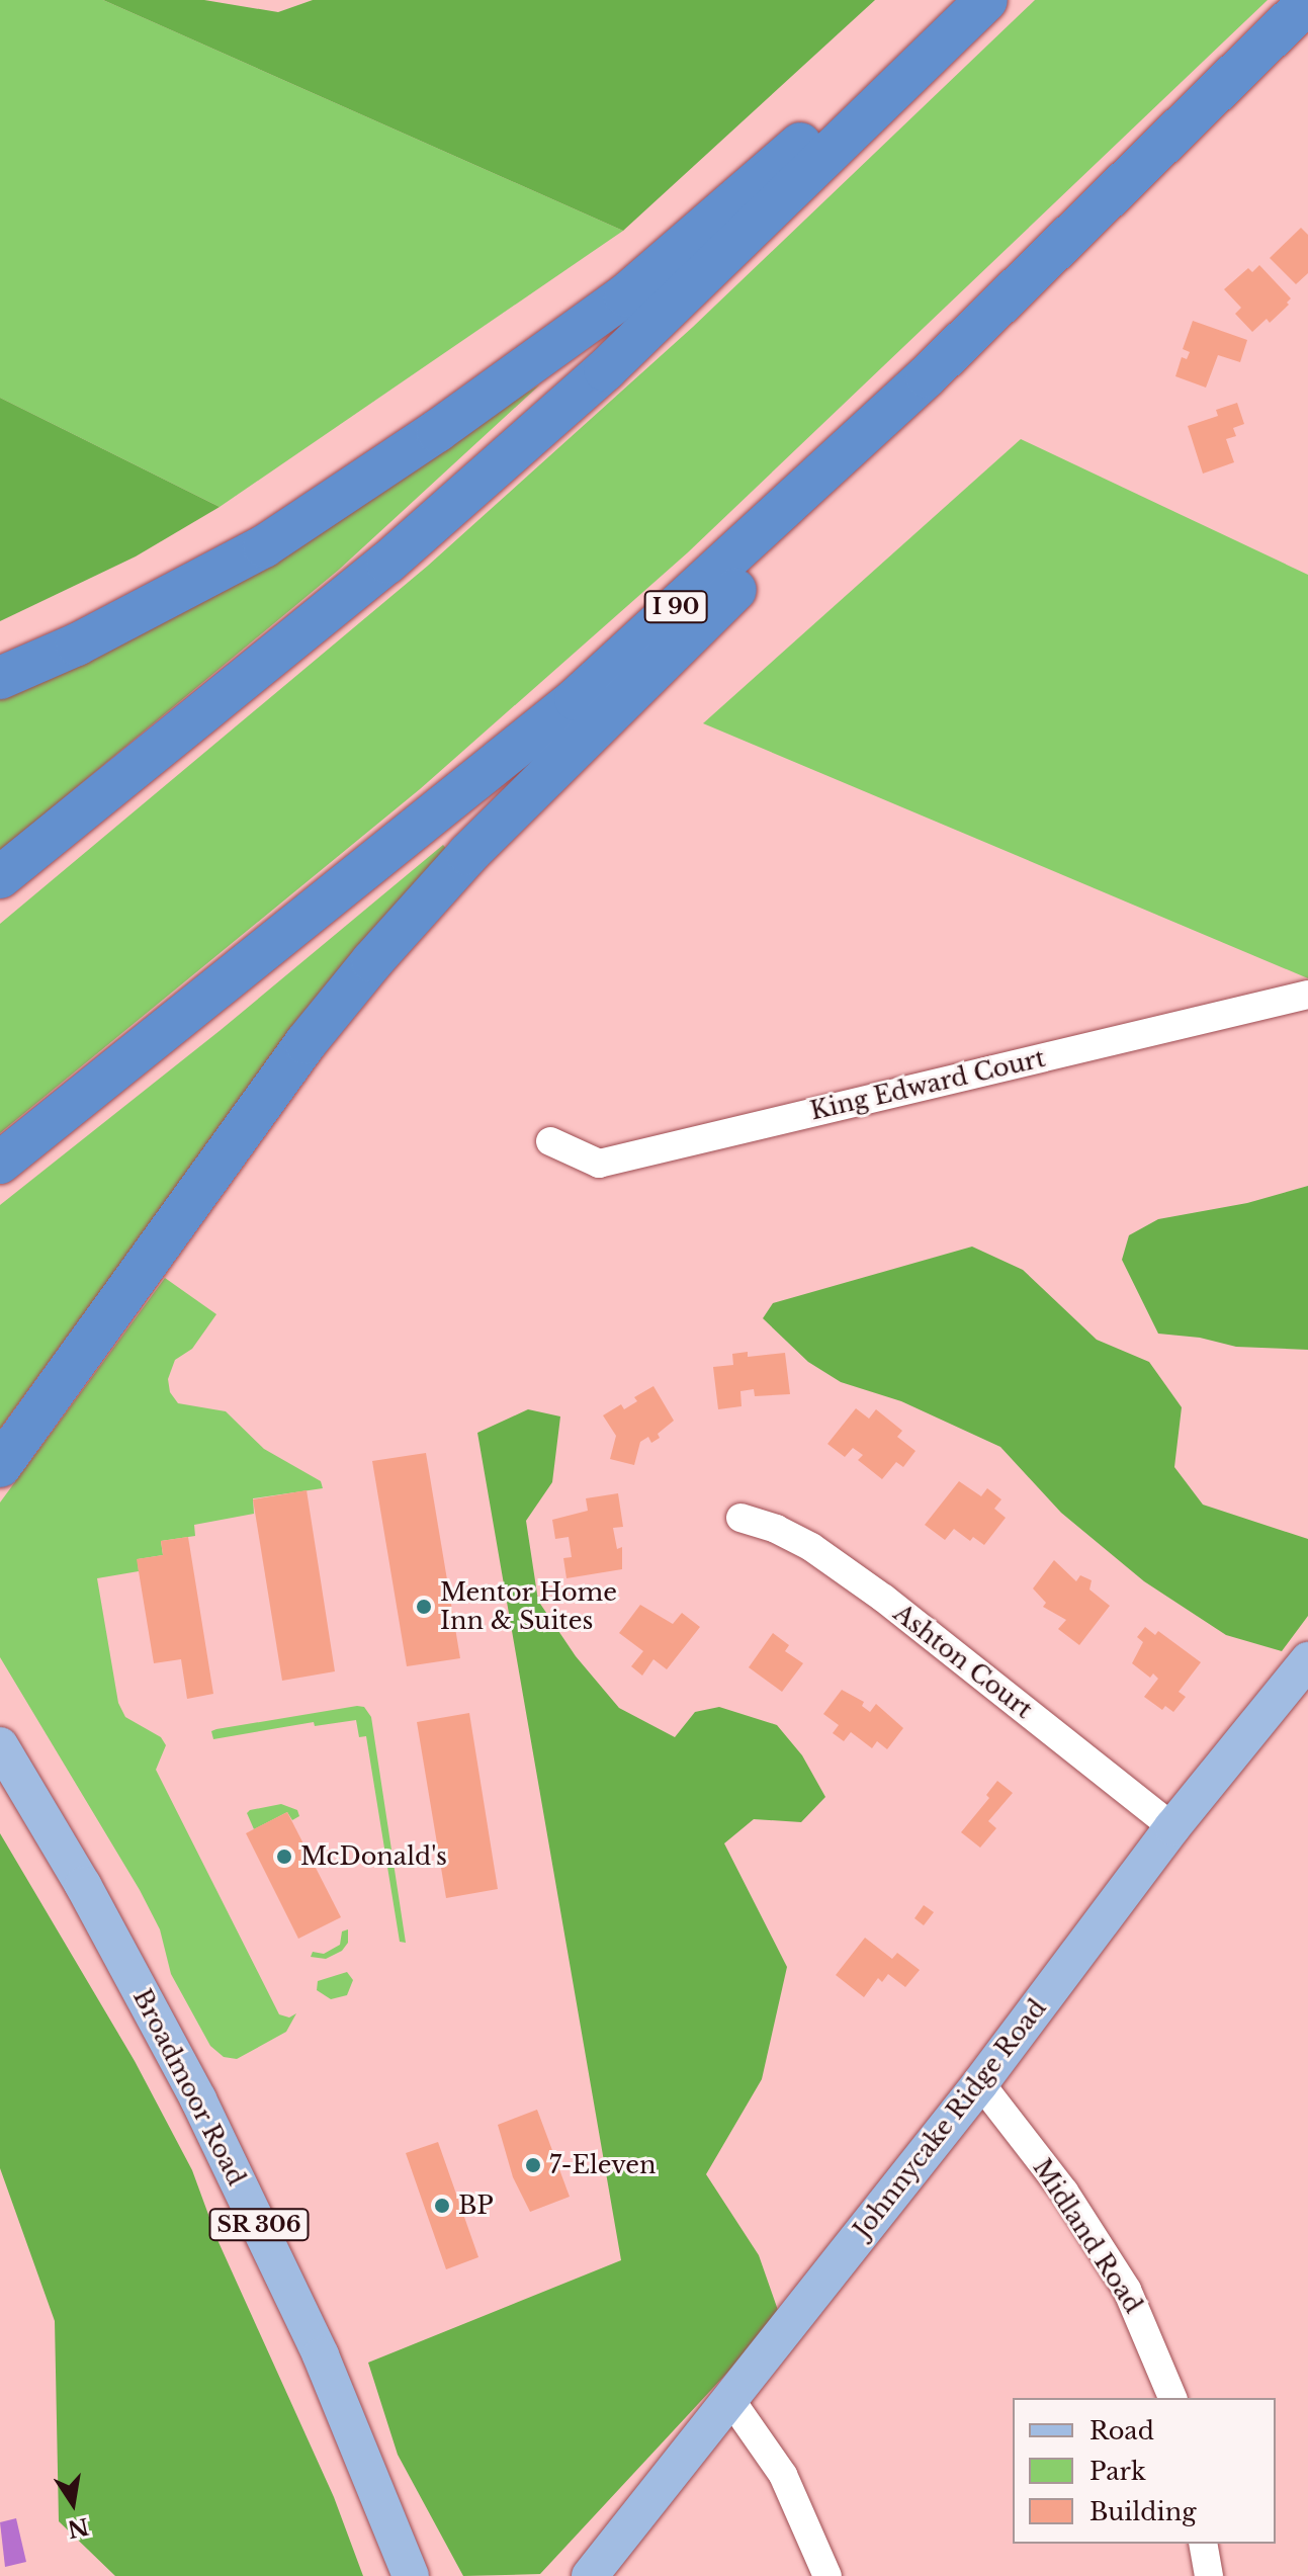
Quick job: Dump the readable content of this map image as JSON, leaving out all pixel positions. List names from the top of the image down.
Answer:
{
  "streets": {
    "highway": ["I 90"],
    "main road": ["Broadmoor Road", "Johnnycake Ridge Road", "SR 306"],
    "street": ["King Edward Court", "Ashton Court", "Midland Road"]
  },
  "crossings": [
    ["Ashton Court", "Johnnycake Ridge Road"],
    ["Johnnycake Ridge Road", "Midland Road"]
  ],
  "places": [
    "Mentor Home Inn & Suites",
    "McDonald's",
    "7-Eleven",
    "BP"
  ],
  "legend": ["Road", "Park", "Building"],
  "north": "bottom"
}
